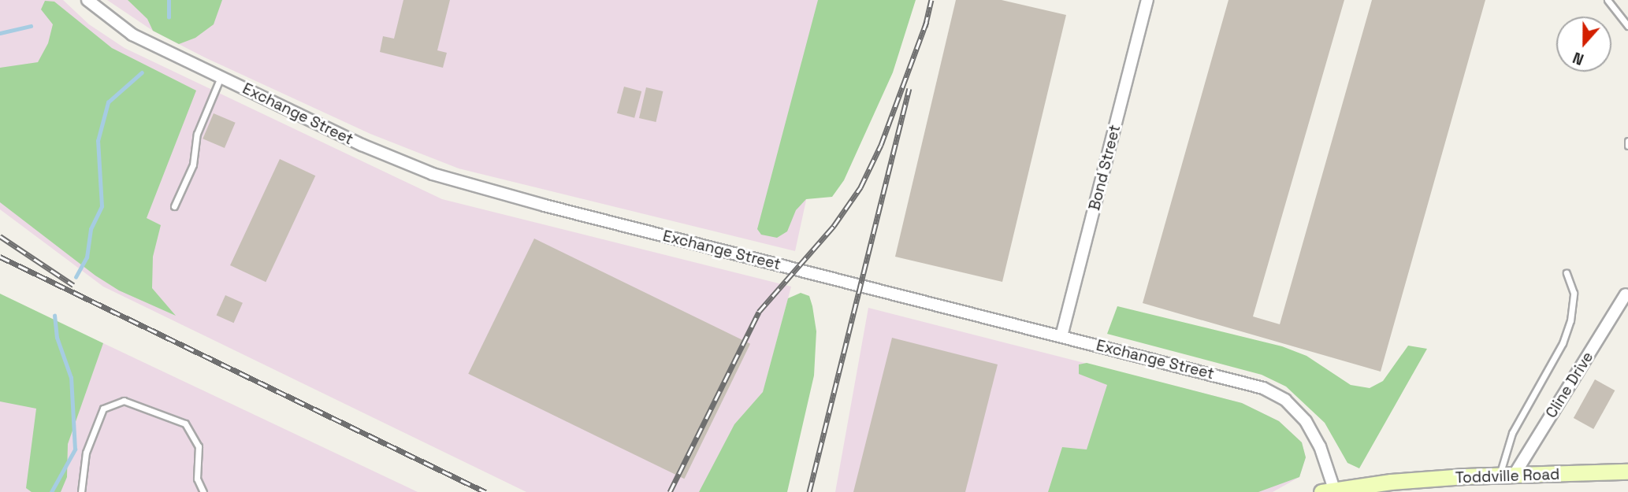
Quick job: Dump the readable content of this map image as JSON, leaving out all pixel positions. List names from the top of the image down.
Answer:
{
  "streets": {
    "street": [
      "Exchange Street",
      "Bond Street",
      "Cline Drive",
      "Toddville Road"
    ]
  },
  "crossings": [
    ["Exchange Street", "Bond Street"],
    ["Exchange Street", "Toddville Road"],
    ["Cline Drive", "Toddville Road"]
  ],
  "north": "bottom"
}
